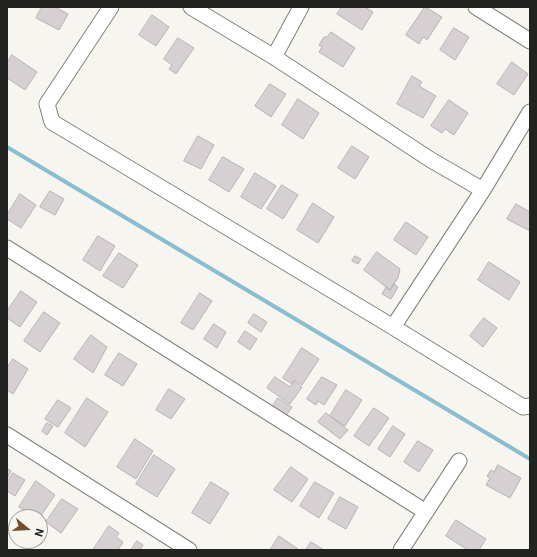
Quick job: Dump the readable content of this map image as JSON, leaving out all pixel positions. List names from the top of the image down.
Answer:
{
  "north": "right"
}
